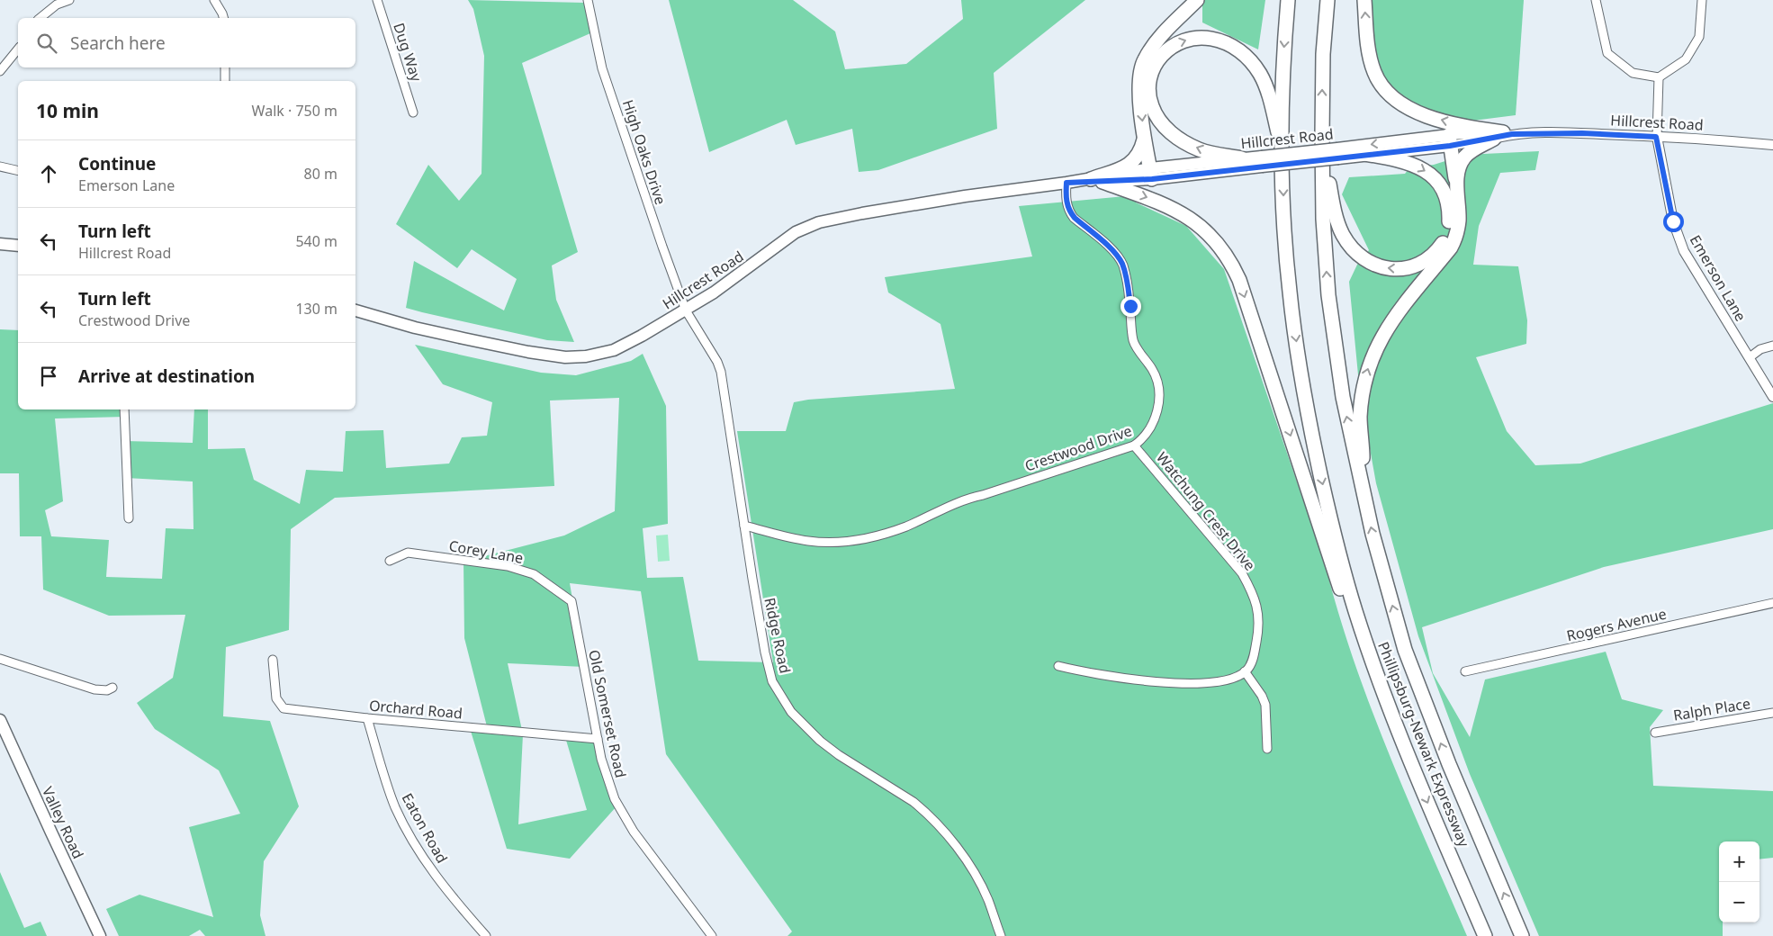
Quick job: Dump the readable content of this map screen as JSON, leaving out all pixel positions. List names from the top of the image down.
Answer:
{
  "streets": {
    "highway": ["Phillipsburg-Newark Expressway"],
    "main road": ["Hillcrest Road", "Valley Road"],
    "street": [
      "Dug Way",
      "High Oaks Drive",
      "Emerson Lane",
      "Crestwood Drive",
      "Watchung Crest Drive",
      "Corey Lane",
      "Rogers Avenue",
      "Ridge Road",
      "Orchard Road",
      "Ralph Place",
      "Old Somerset Road",
      "Eaton Road"
    ]
  },
  "crossings": [
    ["Hillcrest Road", "High Oaks Drive"],
    ["Hillcrest Road", "Emerson Lane"],
    ["Hillcrest Road", "Crestwood Drive"],
    ["Hillcrest Road", "Ridge Road"],
    ["High Oaks Drive", "Ridge Road"],
    ["Crestwood Drive", "Watchung Crest Drive"],
    ["Crestwood Drive", "Ridge Road"],
    ["Corey Lane", "Old Somerset Road"],
    ["Orchard Road", "Old Somerset Road"],
    ["Orchard Road", "Eaton Road"]
  ],
  "page": {
    "search": "Search here",
    "heading": ["10 min", "Walk · 750 m"],
    "list": [
      ["Continue", "Emerson Lane", "80 m"],
      ["Turn left", "Hillcrest Road", "540 m"],
      ["Turn left", "Crestwood Drive", "130 m"],
      "Arrive at destination"
    ],
    "map_buttons": ["+", "−"]
  }
}
